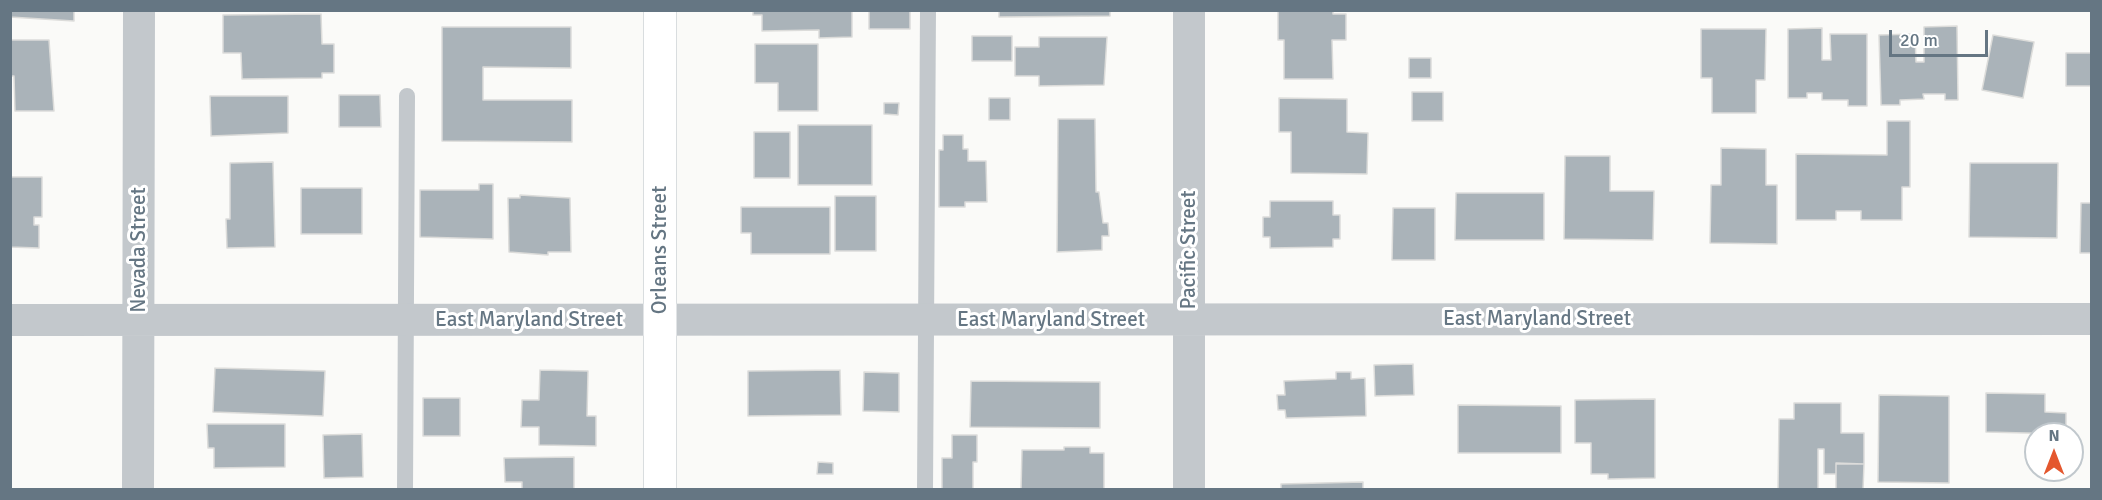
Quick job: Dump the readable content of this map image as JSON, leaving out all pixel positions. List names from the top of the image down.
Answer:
{
  "streets": {
    "main road": ["Orleans Street"],
    "street": ["Nevada Street", "Pacific Street", "East Maryland Street"]
  },
  "crossings": [
    ["Nevada Street", "East Maryland Street"],
    ["Orleans Street", "East Maryland Street"],
    ["Pacific Street", "East Maryland Street"]
  ],
  "scale_bar": "20 m",
  "north": "top"
}
